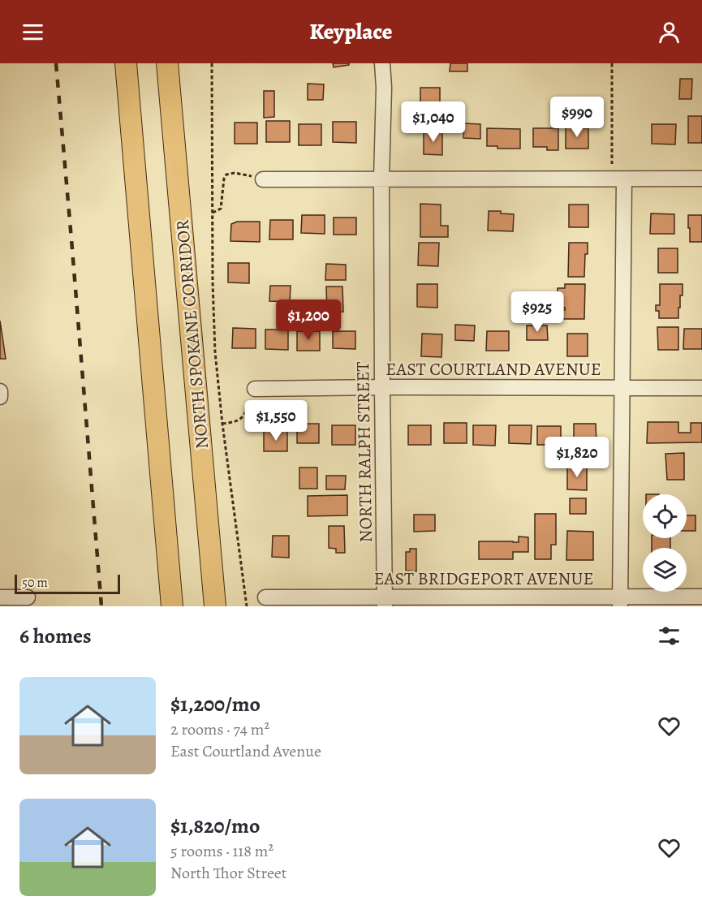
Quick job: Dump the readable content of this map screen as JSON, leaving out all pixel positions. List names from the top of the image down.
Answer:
{
  "streets": {
    "highway": ["NORTH SPOKANE CORRIDOR"],
    "street": ["EAST COURTLAND AVENUE", "NORTH RALPH STREET", "EAST BRIDGEPORT AVENUE"]
  },
  "crossings": [
    ["EAST COURTLAND AVENUE", "NORTH RALPH STREET"],
    ["NORTH RALPH STREET", "EAST BRIDGEPORT AVENUE"]
  ],
  "scale_bar": "50 m",
  "page": {
    "header": "Keyplace",
    "price": [
      "$990",
      "$1,040",
      "$925",
      "$1,200",
      "$1,550",
      "$1,820"
    ],
    "scale": "50 m",
    "heading": "6 homes",
    "list": [
      {
        "name": "$1,200/mo",
        "note": "2 rooms · 74 m² · East Courtland Avenue"
      },
      {
        "name": "$1,820/mo",
        "note": "5 rooms · 118 m² · North Thor Street"
      }
    ]
  }
}
